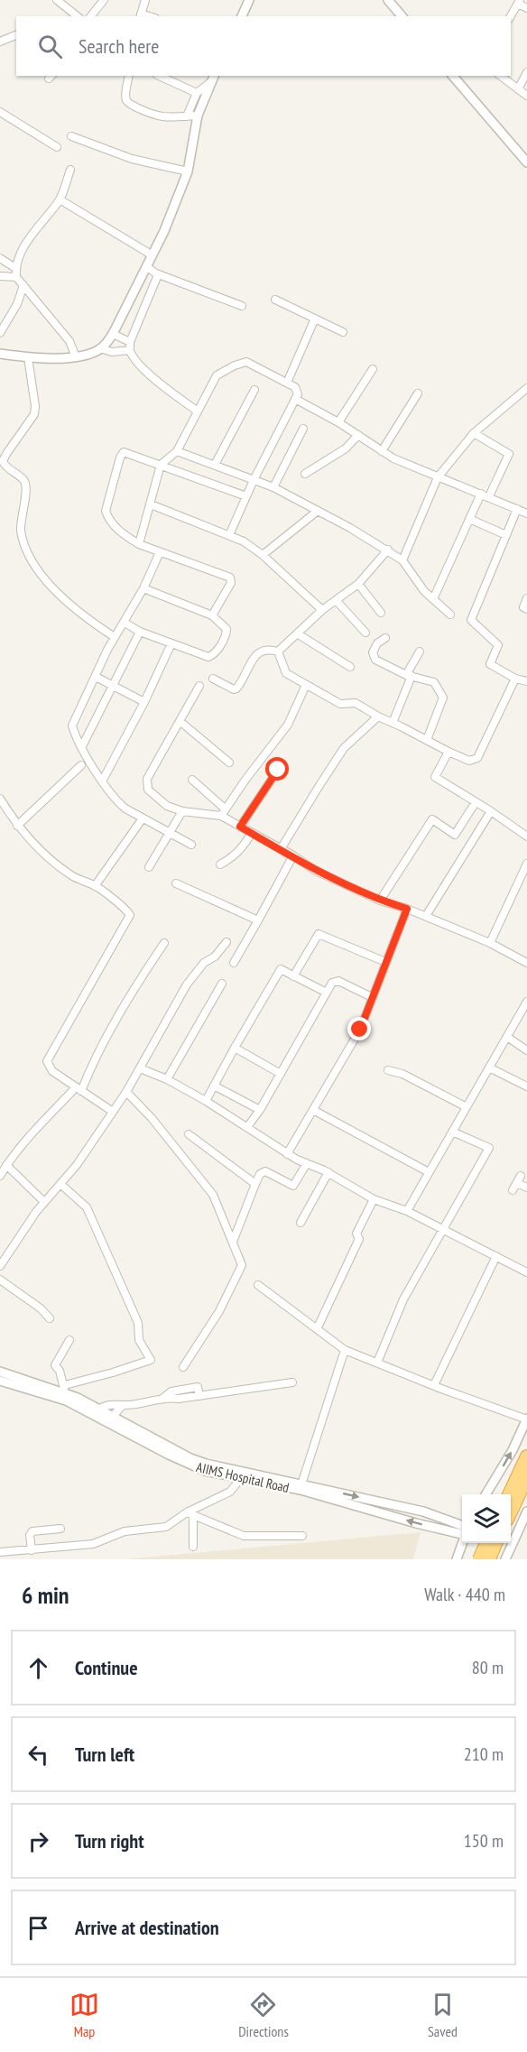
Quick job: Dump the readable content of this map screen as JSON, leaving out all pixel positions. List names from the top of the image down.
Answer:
{
  "streets": {
    "street": ["AIIMS Hospital Road"]
  },
  "page": {
    "search": "Search here",
    "heading": ["6 min", "Walk · 440 m"],
    "list": [
      ["Continue", "80 m"],
      ["Turn left", "210 m"],
      ["Turn right", "150 m"],
      "Arrive at destination"
    ],
    "nav": ["Map", "Directions", "Saved"]
  }
}
